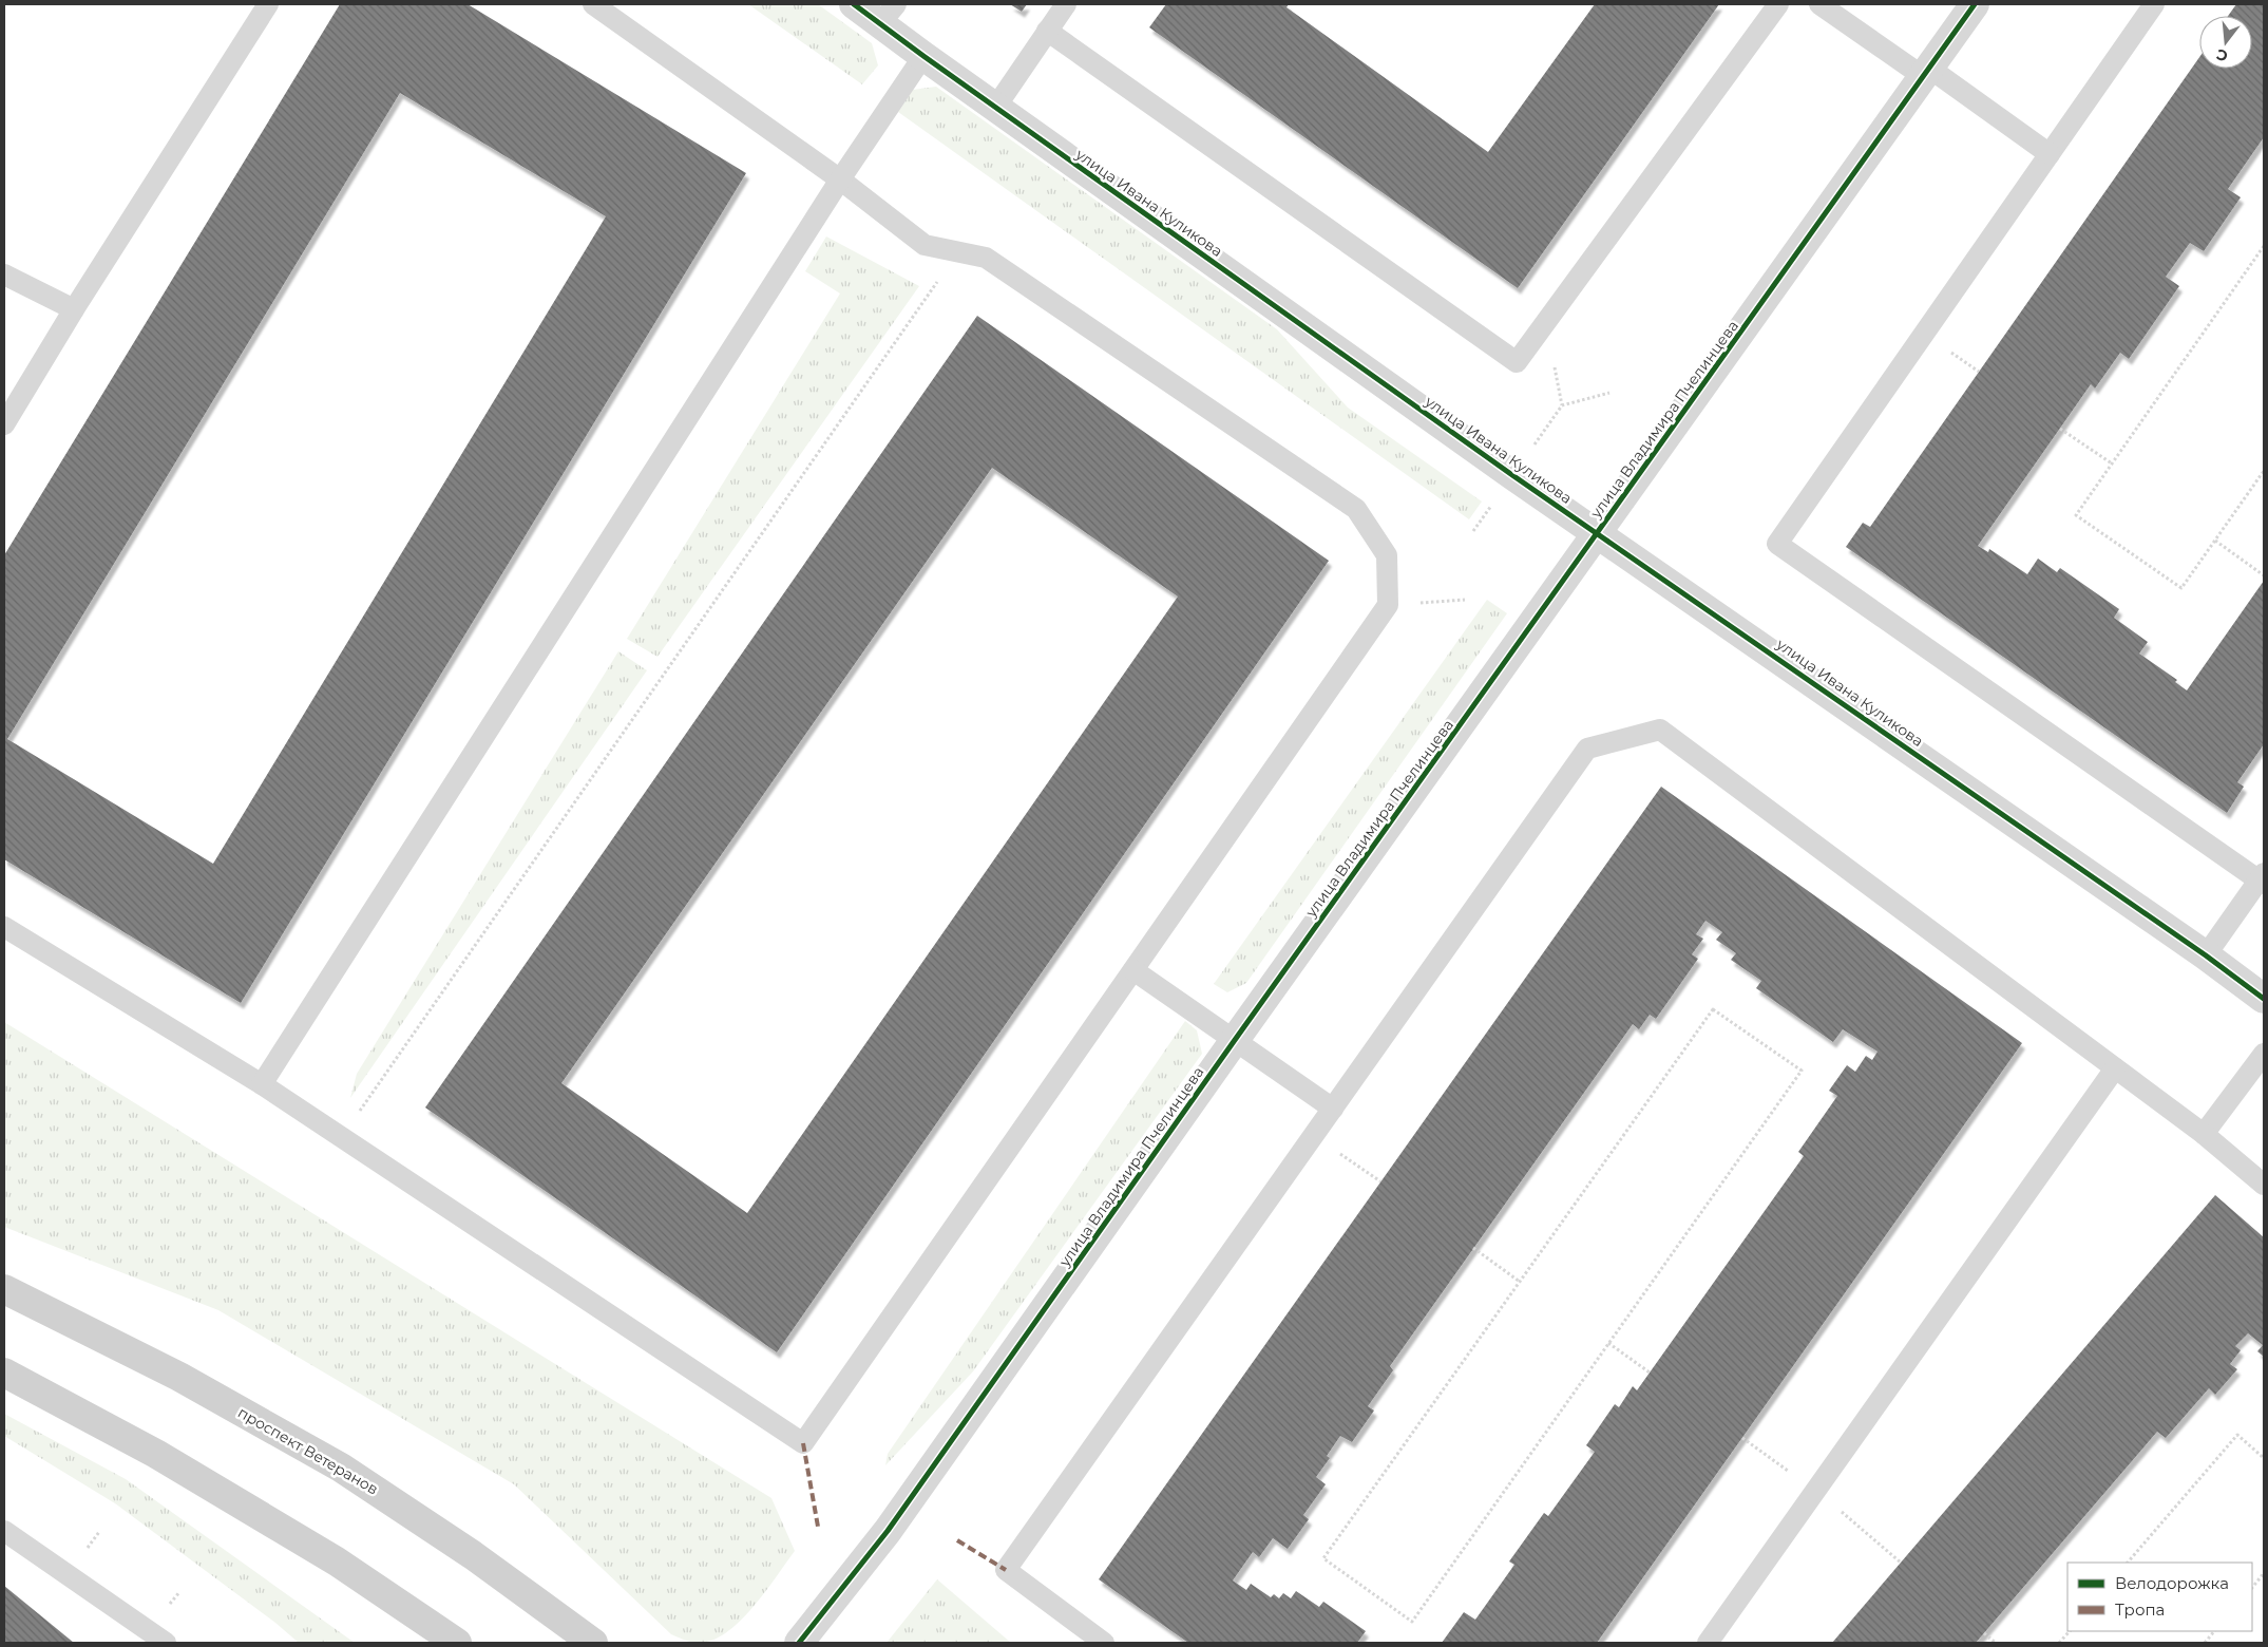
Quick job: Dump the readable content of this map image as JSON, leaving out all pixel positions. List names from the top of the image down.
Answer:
{
  "streets": {
    "main road": ["проспект Ветеранов"],
    "street": ["улица Ивана Куликова", "улица Владимира Пчелинцева"]
  },
  "crossings": [
    ["улица Ивана Куликова", "улица Владимира Пчелинцева"]
  ],
  "legend": ["Велодорожка", "Тропа"],
  "north": "bottom"
}
